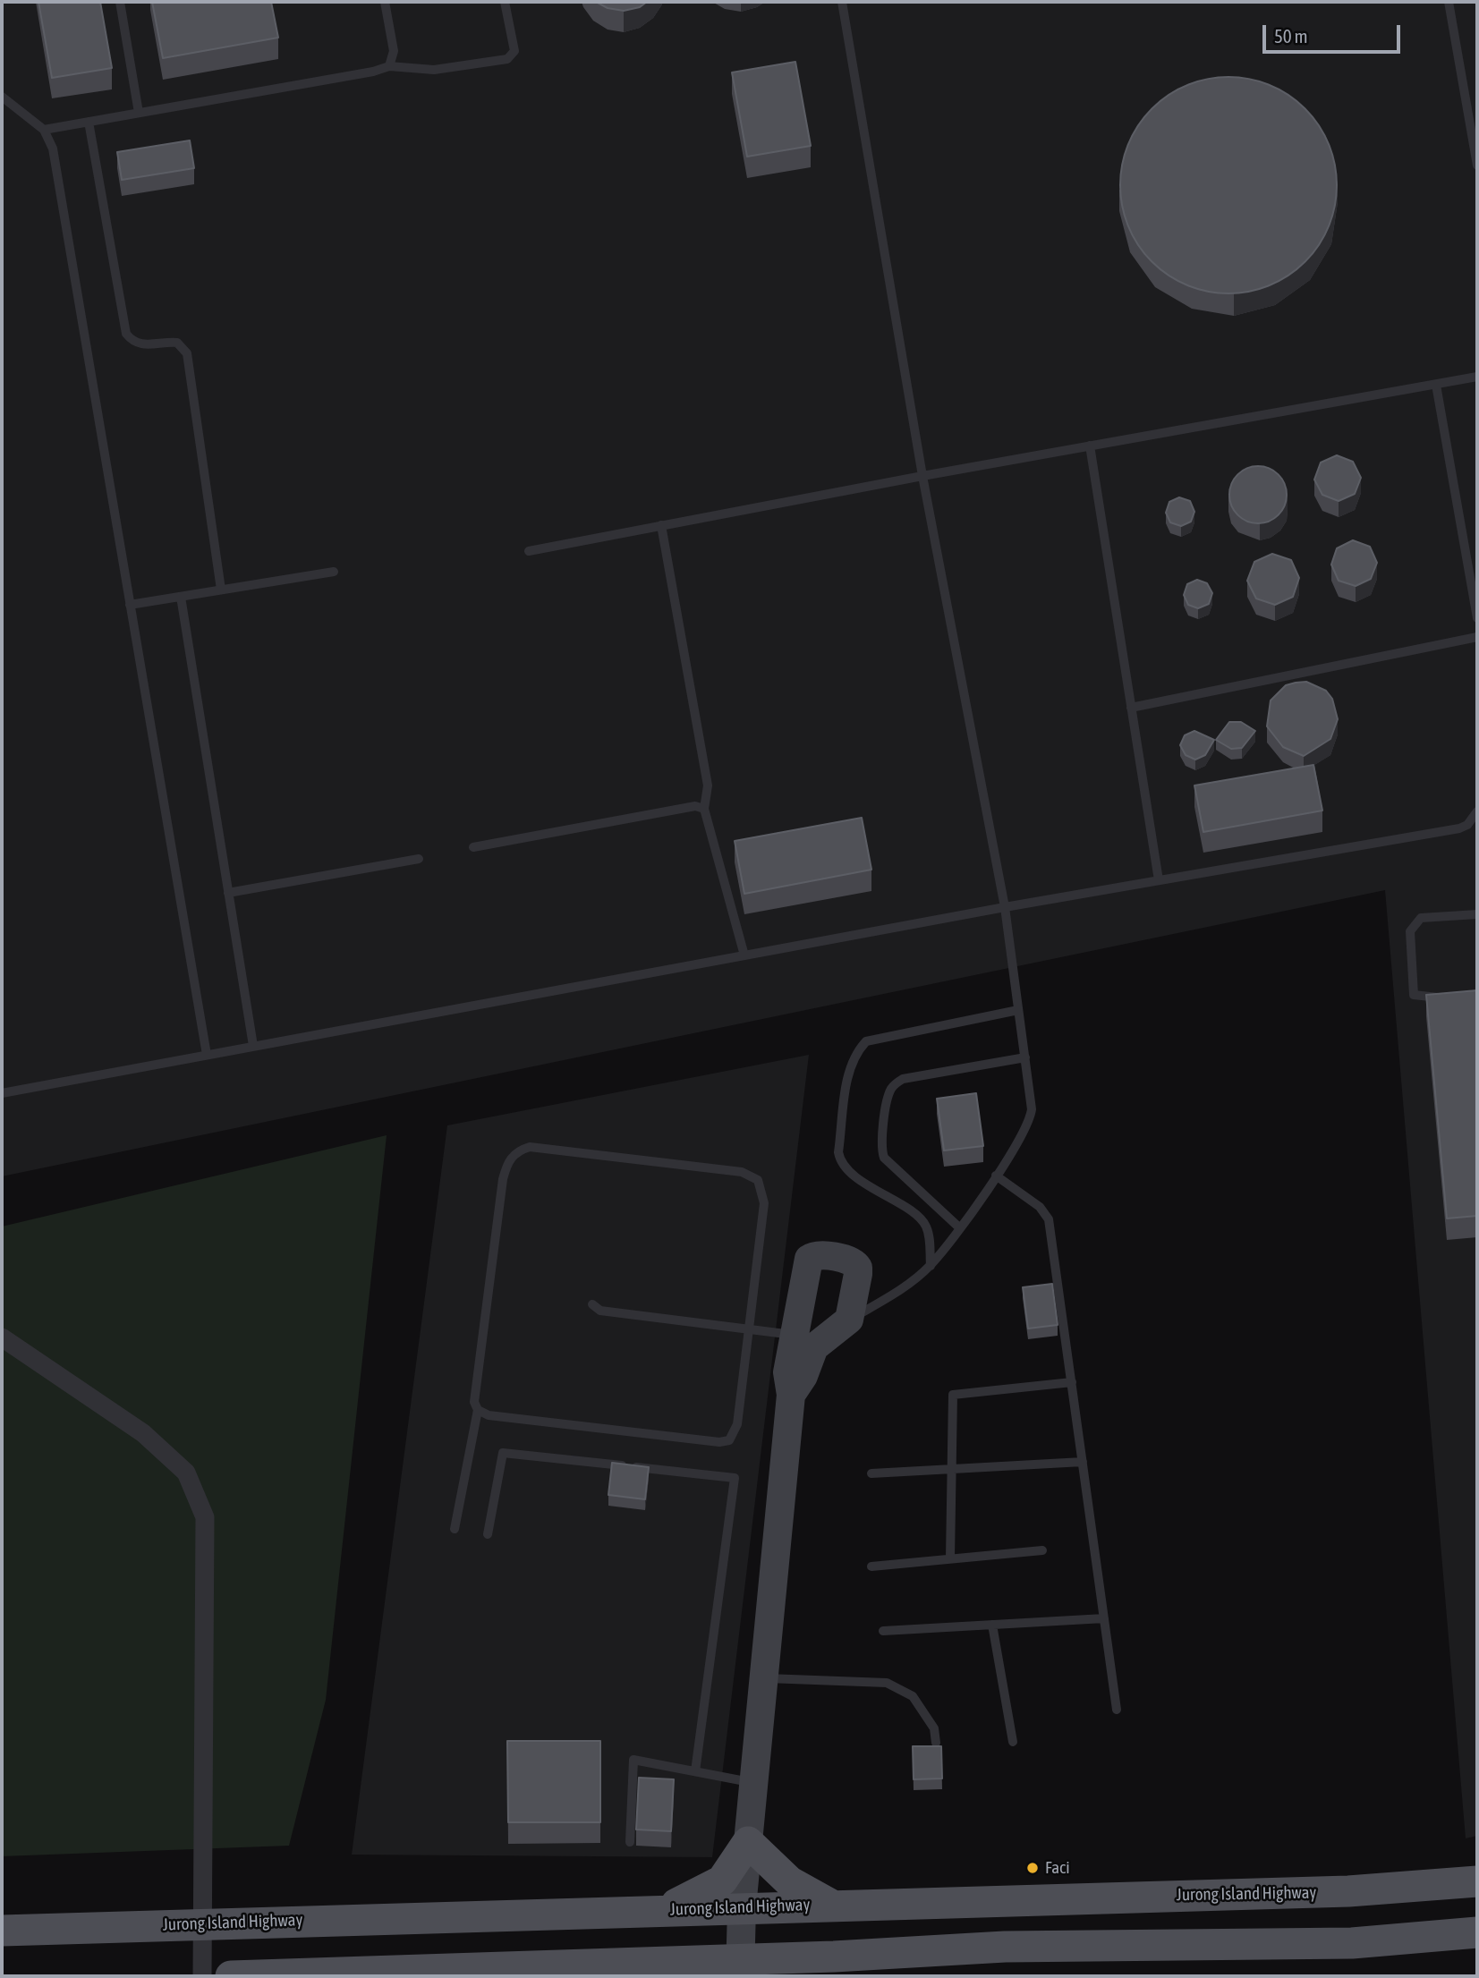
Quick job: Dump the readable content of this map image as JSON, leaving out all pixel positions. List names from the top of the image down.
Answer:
{
  "streets": {
    "main road": ["Jurong Island Highway"]
  },
  "places": ["Faci"],
  "scale_bar": "50 m"
}
